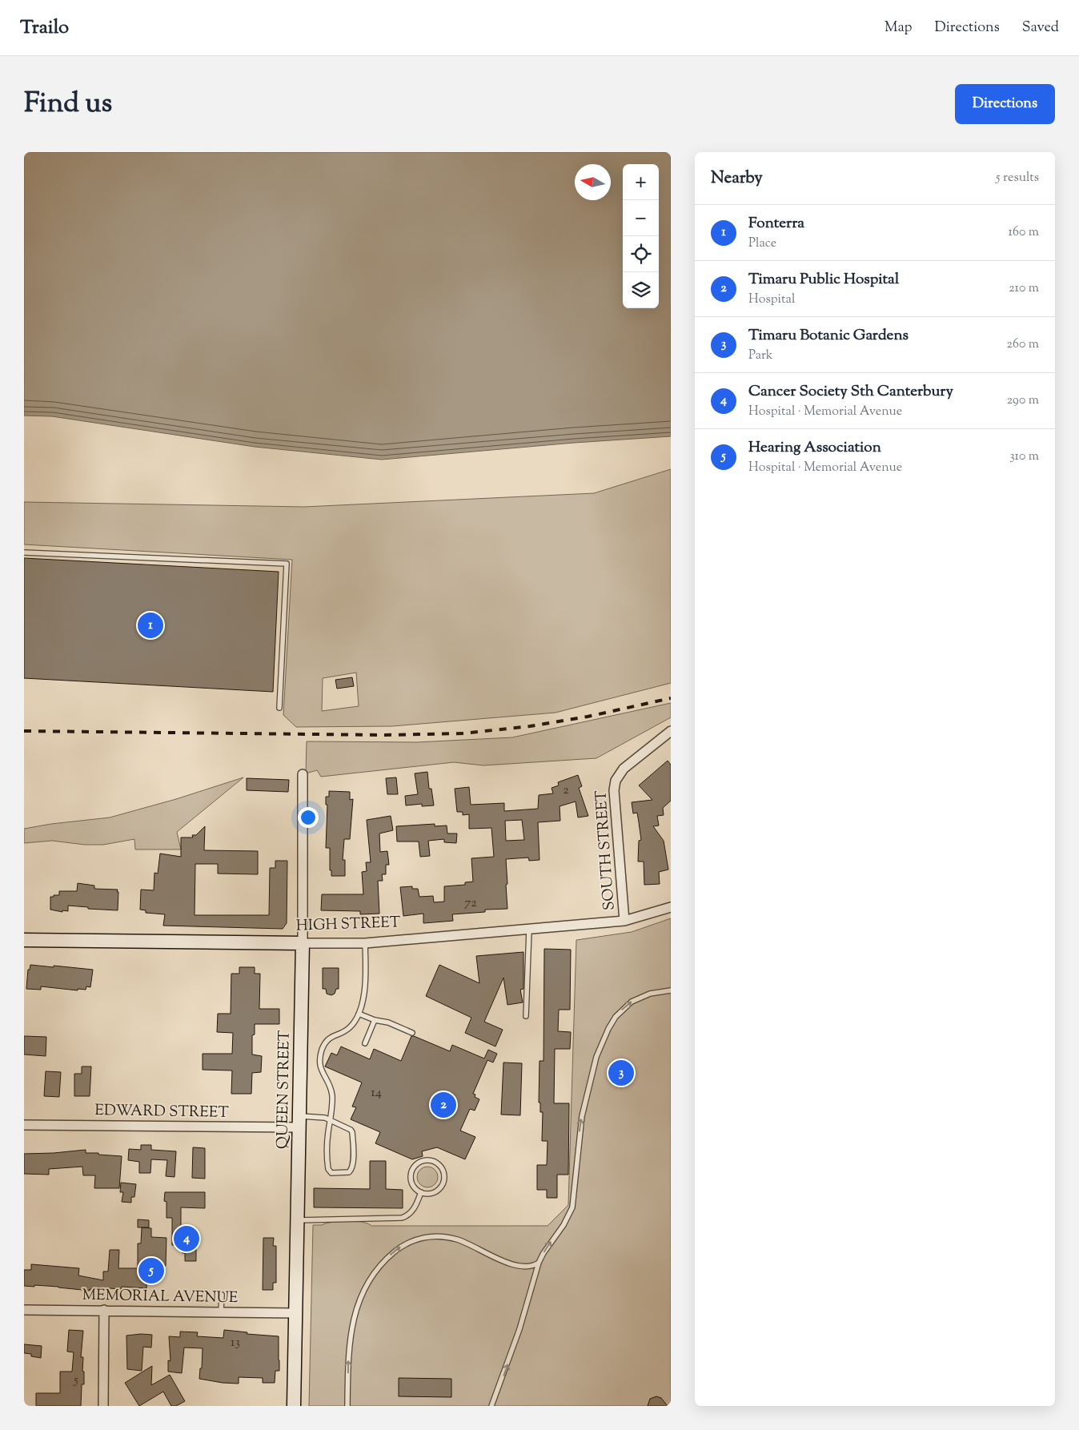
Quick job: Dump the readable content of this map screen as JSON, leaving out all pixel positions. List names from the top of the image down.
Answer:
{
  "streets": {
    "street": [
      "SOUTH STREET",
      "HIGH STREET",
      "QUEEN STREET",
      "EDWARD STREET",
      "MEMORIAL AVENUE"
    ]
  },
  "crossings": [
    ["SOUTH STREET", "HIGH STREET"],
    ["HIGH STREET", "QUEEN STREET"],
    ["QUEEN STREET", "EDWARD STREET"],
    ["QUEEN STREET", "MEMORIAL AVENUE"]
  ],
  "house_numbers": [
    "2",
    "72",
    "14",
    "13",
    "5"
  ],
  "north": "left",
  "page": {
    "header": "Trailo",
    "nav": ["Map", "Directions", "Saved"],
    "title": "Find us",
    "buttons": "Directions",
    "heading": ["Nearby", "5 results"],
    "map_buttons": ["+", "−"],
    "list": [
      {
        "mark": "1",
        "name": "Fonterra",
        "note": "Place",
        "value": "160 m"
      },
      {
        "mark": "2",
        "name": "Timaru Public Hospital",
        "note": "Hospital",
        "value": "210 m"
      },
      {
        "mark": "3",
        "name": "Timaru Botanic Gardens",
        "note": "Park",
        "value": "260 m"
      },
      {
        "mark": "4",
        "name": "Cancer Society Sth Canterbury",
        "note": "Hospital · Memorial Avenue",
        "value": "290 m"
      },
      {
        "mark": "5",
        "name": "Hearing Association",
        "note": "Hospital · Memorial Avenue",
        "value": "310 m"
      }
    ],
    "pins": [
      "1",
      "3",
      "2",
      "4",
      "5"
    ]
  }
}
